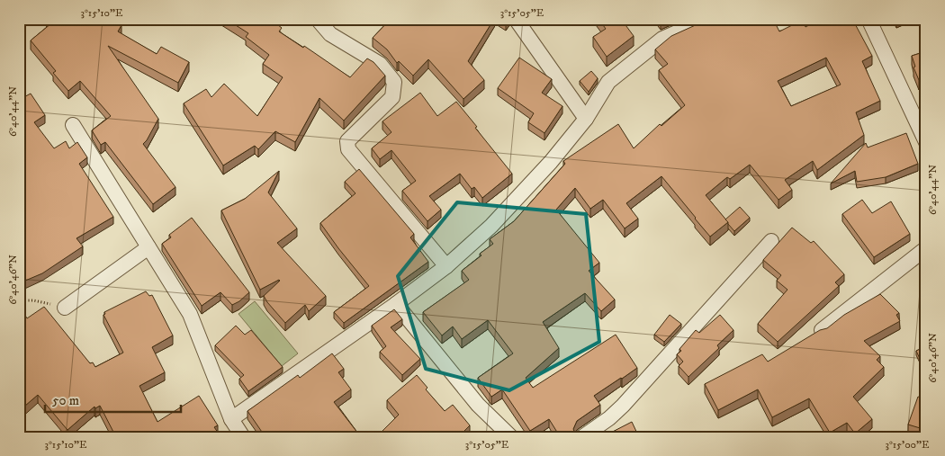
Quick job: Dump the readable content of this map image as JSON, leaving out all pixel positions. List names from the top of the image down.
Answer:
{
  "scale_bar": "50 m",
  "coordinates": [
    "3°15'10\"E",
    "3°15'05\"E",
    "6°40'44\"N",
    "6°40'46\"N",
    "3°15'00\"E"
  ]
}
